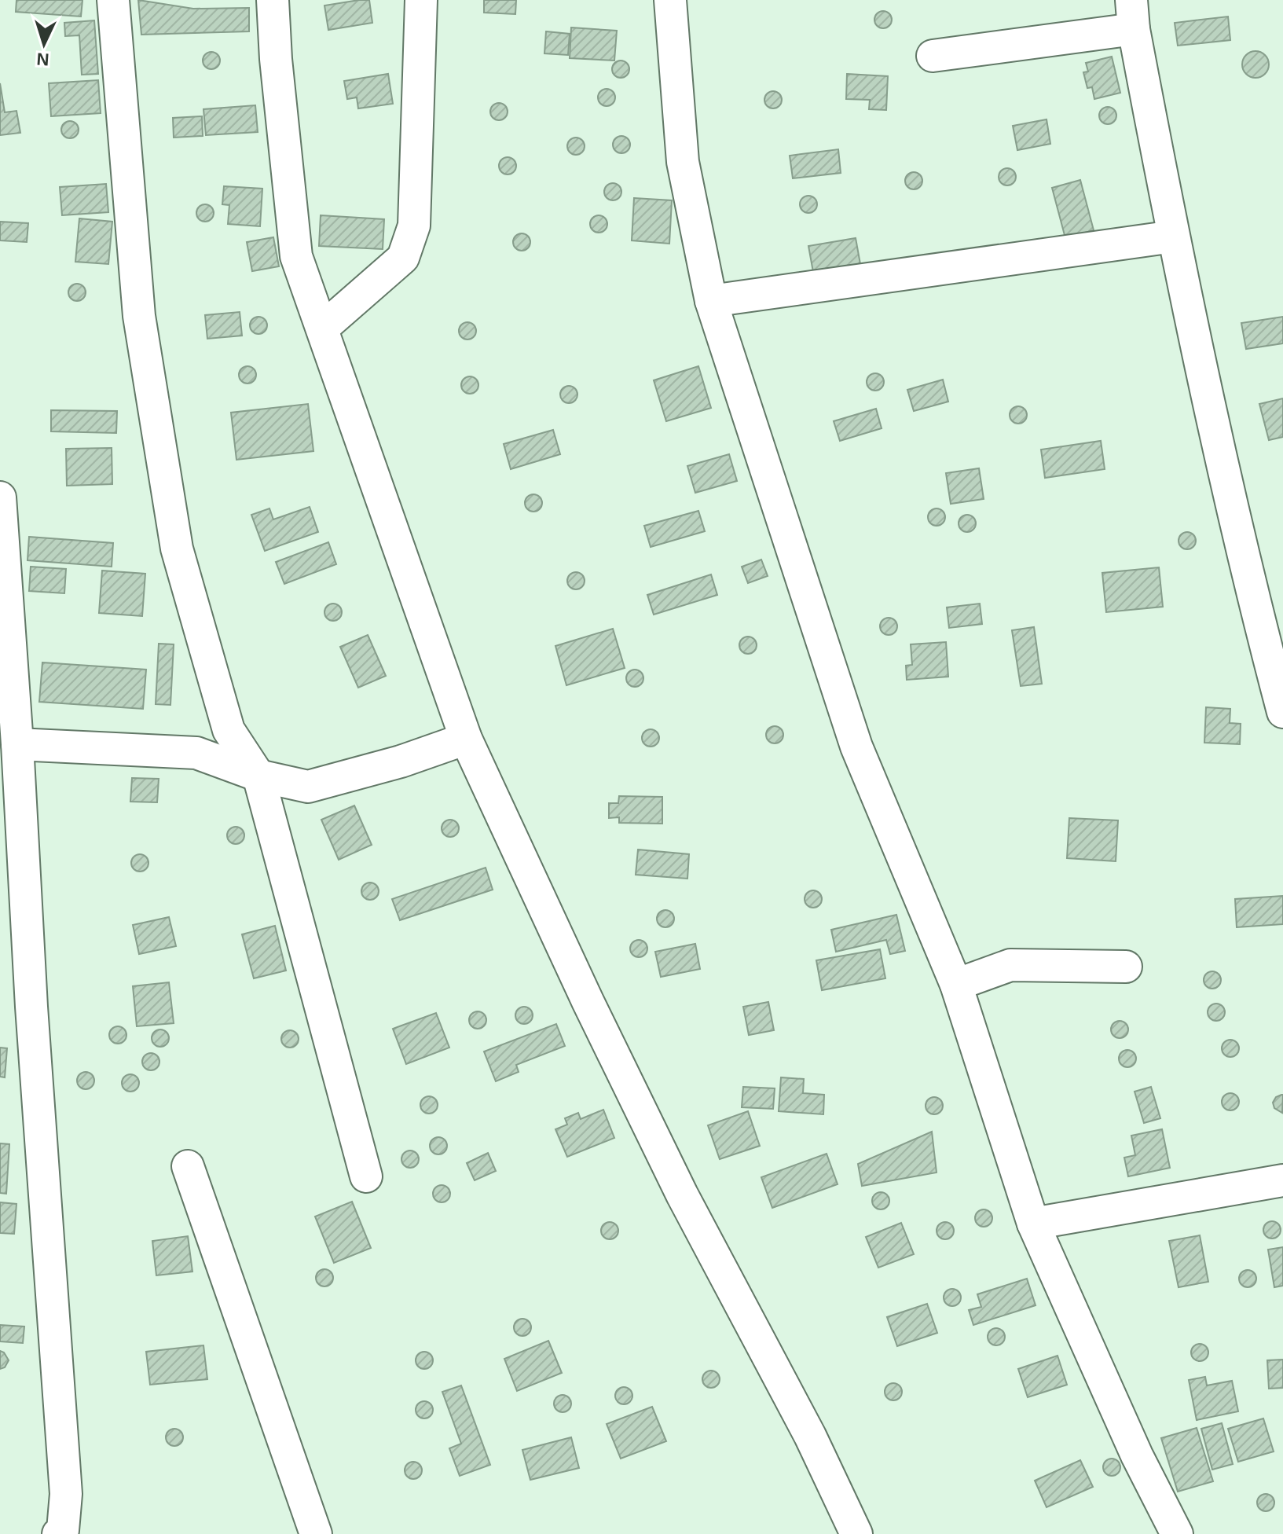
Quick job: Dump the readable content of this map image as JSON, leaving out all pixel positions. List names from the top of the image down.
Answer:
{
  "north": "bottom"
}
